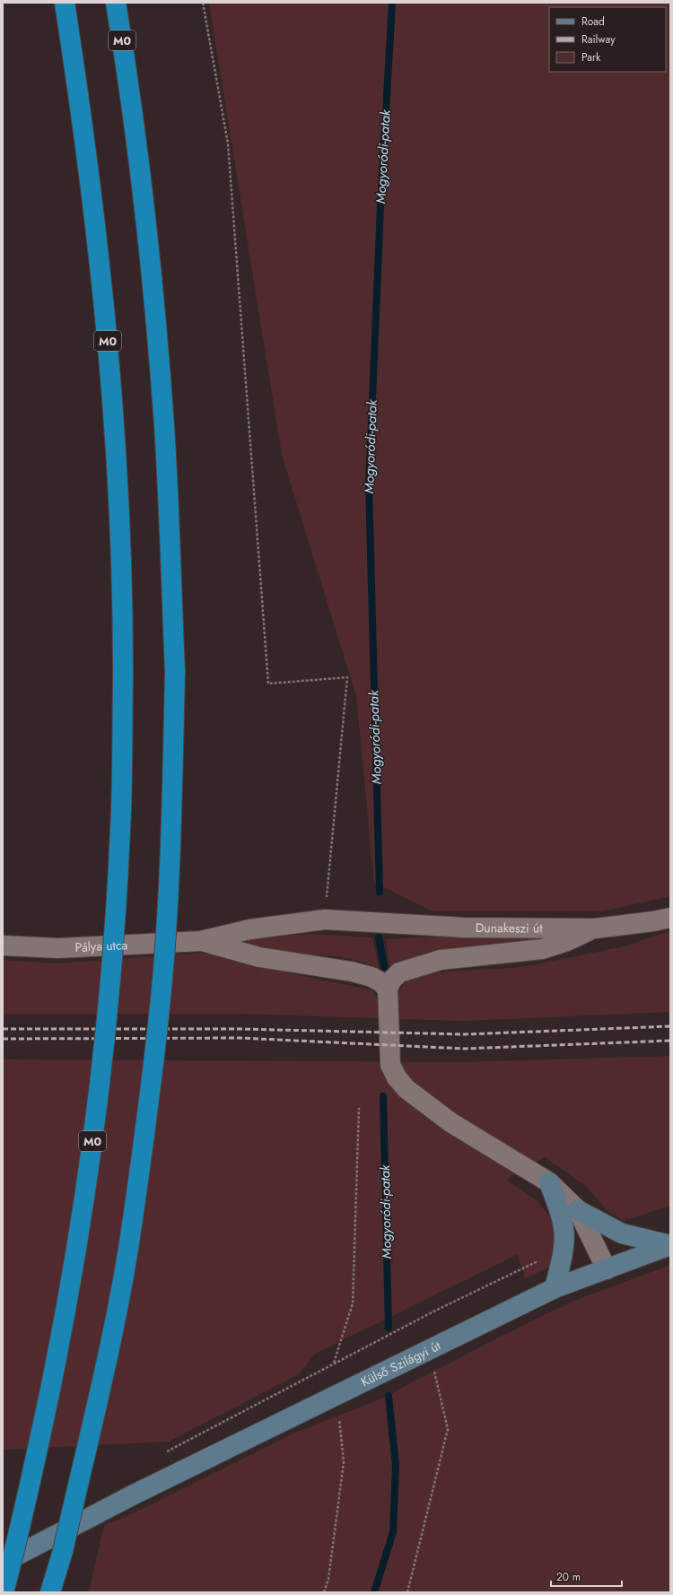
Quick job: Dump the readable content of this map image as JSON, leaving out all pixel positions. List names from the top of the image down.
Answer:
{
  "streets": {
    "highway": ["M0"],
    "main road": ["Külső Szilágyi út"],
    "street": ["Dunakeszi út", "Pálya utca"]
  },
  "crossings": [
    ["Dunakeszi út", "Pálya utca"]
  ],
  "water": ["Mogyoródi-patak"],
  "legend": ["Road", "Railway", "Park"],
  "scale_bar": "20 m"
}
